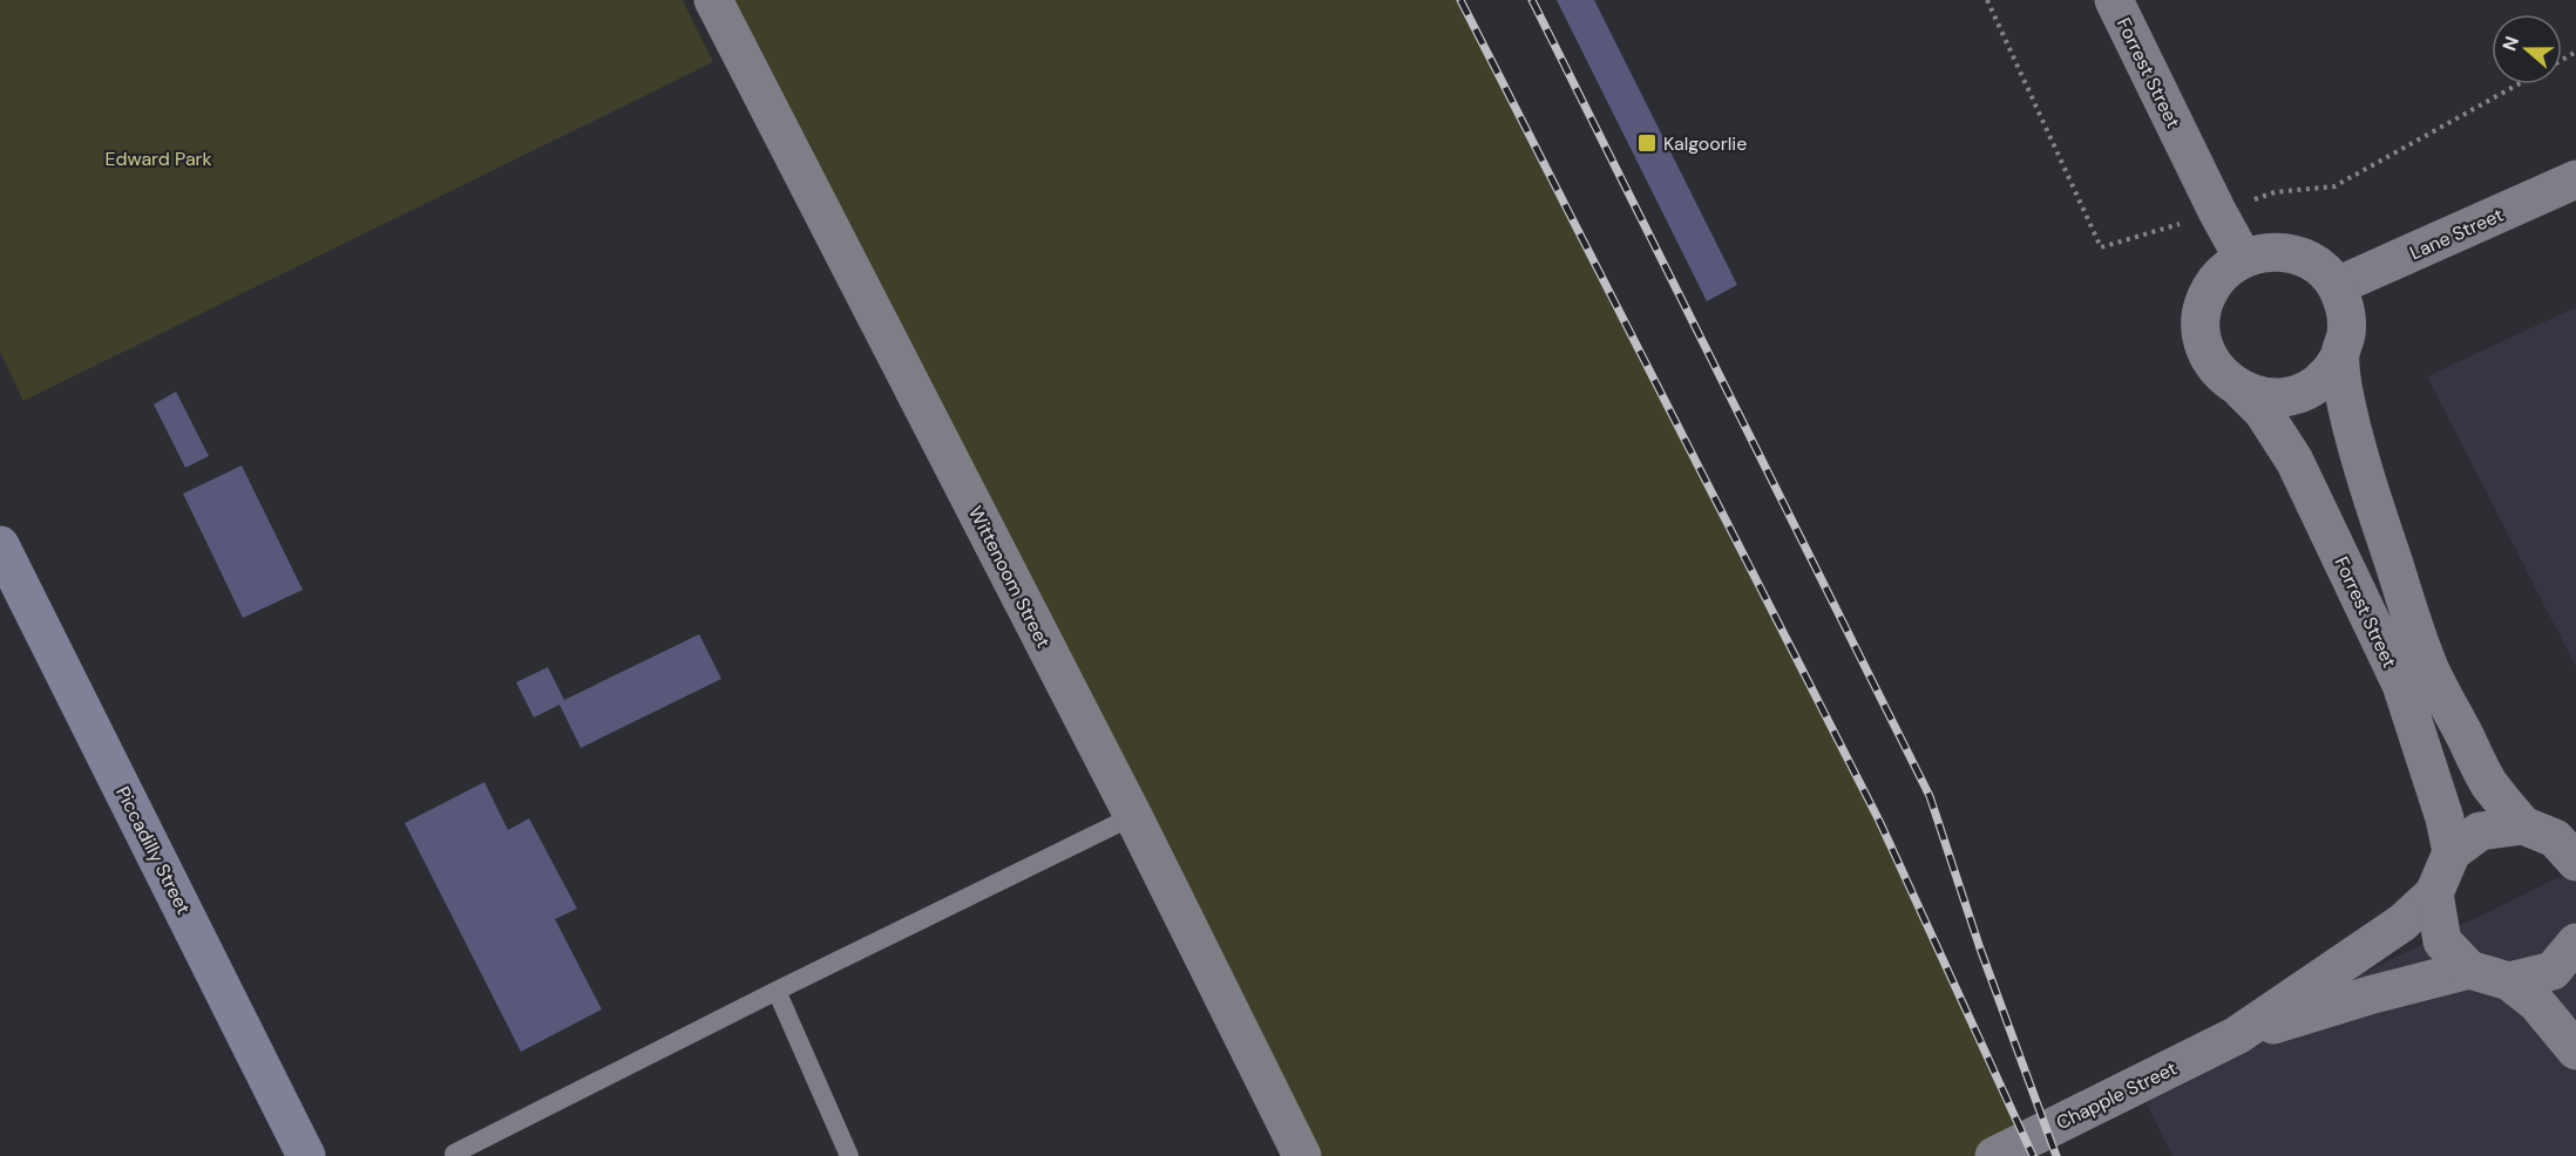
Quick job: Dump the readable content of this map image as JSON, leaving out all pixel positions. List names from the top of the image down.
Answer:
{
  "streets": {
    "main road": ["Piccadilly Street"],
    "street": [
      "Forrest Street",
      "Lane Street",
      "Wittenoom Street",
      "Chapple Street"
    ]
  },
  "crossings": [
    ["Forrest Street", "Lane Street"]
  ],
  "parks": ["Edward Park"],
  "places": {
    "transit": ["Kalgoorlie"]
  },
  "north": "left"
}
